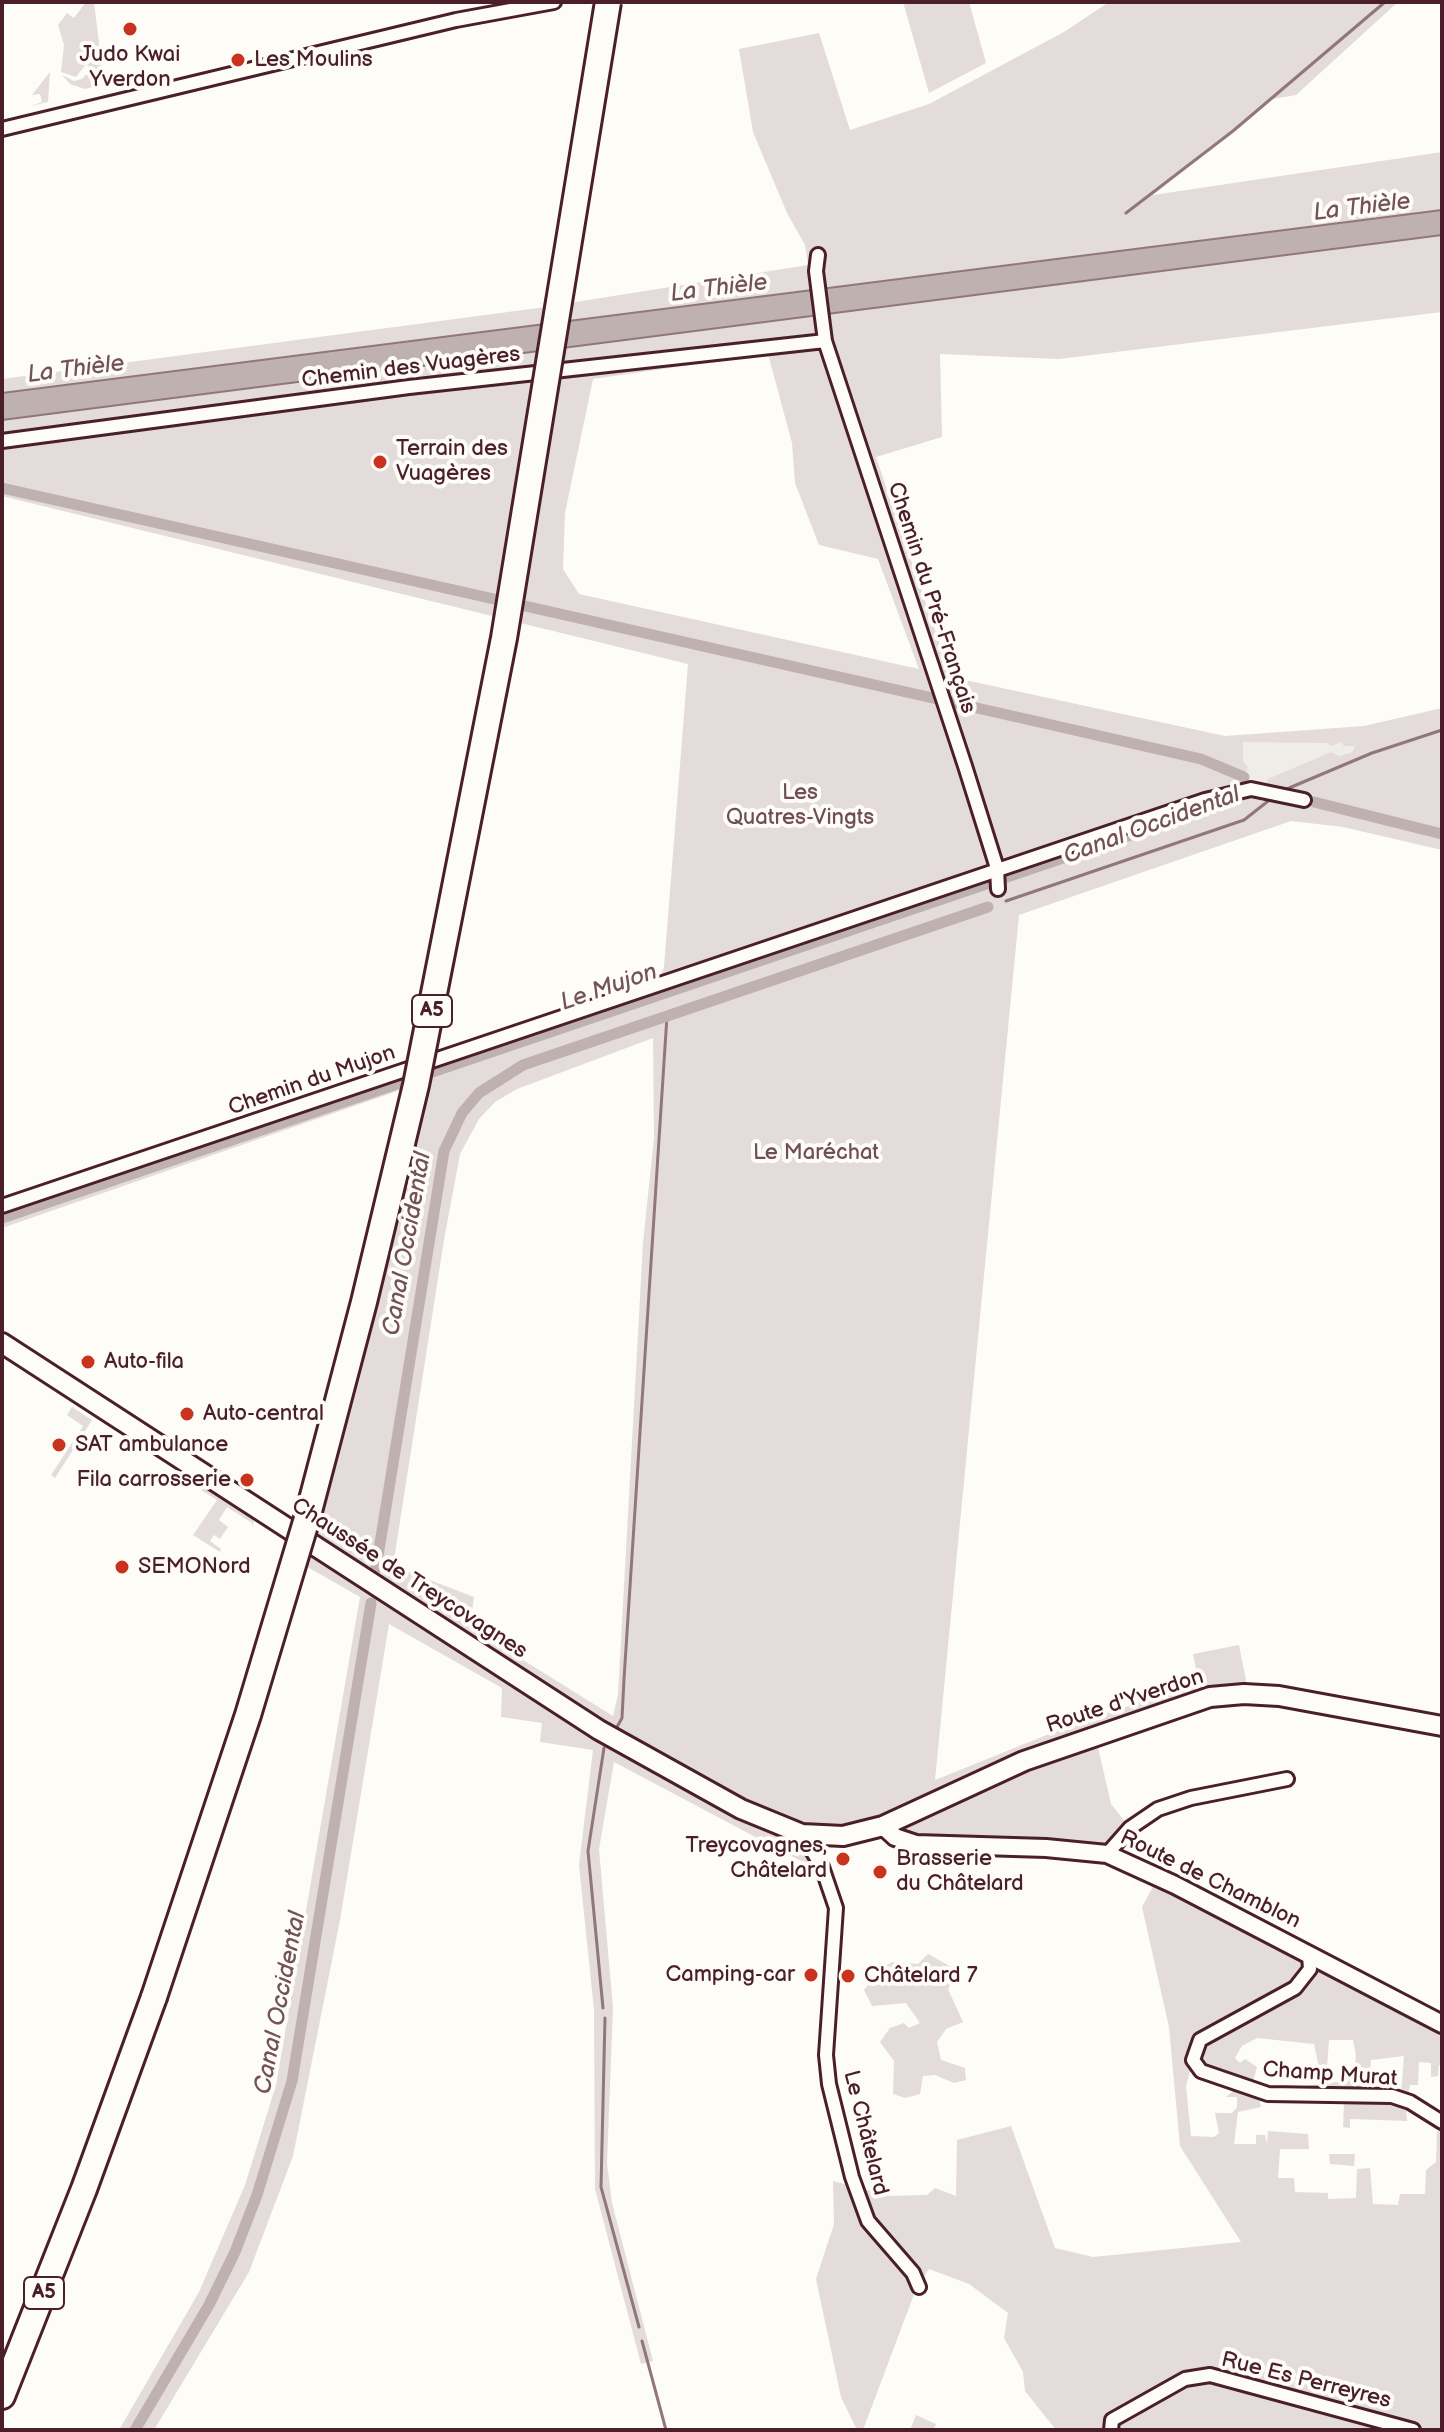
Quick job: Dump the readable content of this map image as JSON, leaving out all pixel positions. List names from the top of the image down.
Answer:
{
  "streets": {
    "highway": ["A5"],
    "main road": ["Chaussée de Treycovagnes", "Route d'Yverdon"],
    "street": [
      "Chemin des Vuagères",
      "Chemin du Pré-Français",
      "Chemin du Mujon",
      "Route de Chamblon",
      "Champ Murat",
      "Le Châtelard",
      "Rue Es Perreyres"
    ]
  },
  "crossings": [
    ["Chemin des Vuagères", "Chemin du Pré-Français"],
    ["Chemin du Pré-Français", "Chemin du Mujon"],
    ["Chaussée de Treycovagnes", "Le Châtelard"],
    ["Route d'Yverdon", "Route de Chamblon"],
    ["Route de Chamblon", "Champ Murat"]
  ],
  "water": ["La Thièle", "Canal Occidental", "Le Mujon"],
  "parks": ["Les Quatres-Vingts", "Le Maréchat"],
  "places": [
    "Judo Kwai Yverdon",
    "Les Moulins",
    "Terrain des Vuagères",
    "Auto-fila",
    "Auto-central",
    "SAT ambulance",
    "Fila carrosserie",
    "SEMONord",
    "Treycovagnes, Châtelard",
    "Brasserie du Châtelard",
    "Camping-car",
    "Châtelard 7"
  ]
}
